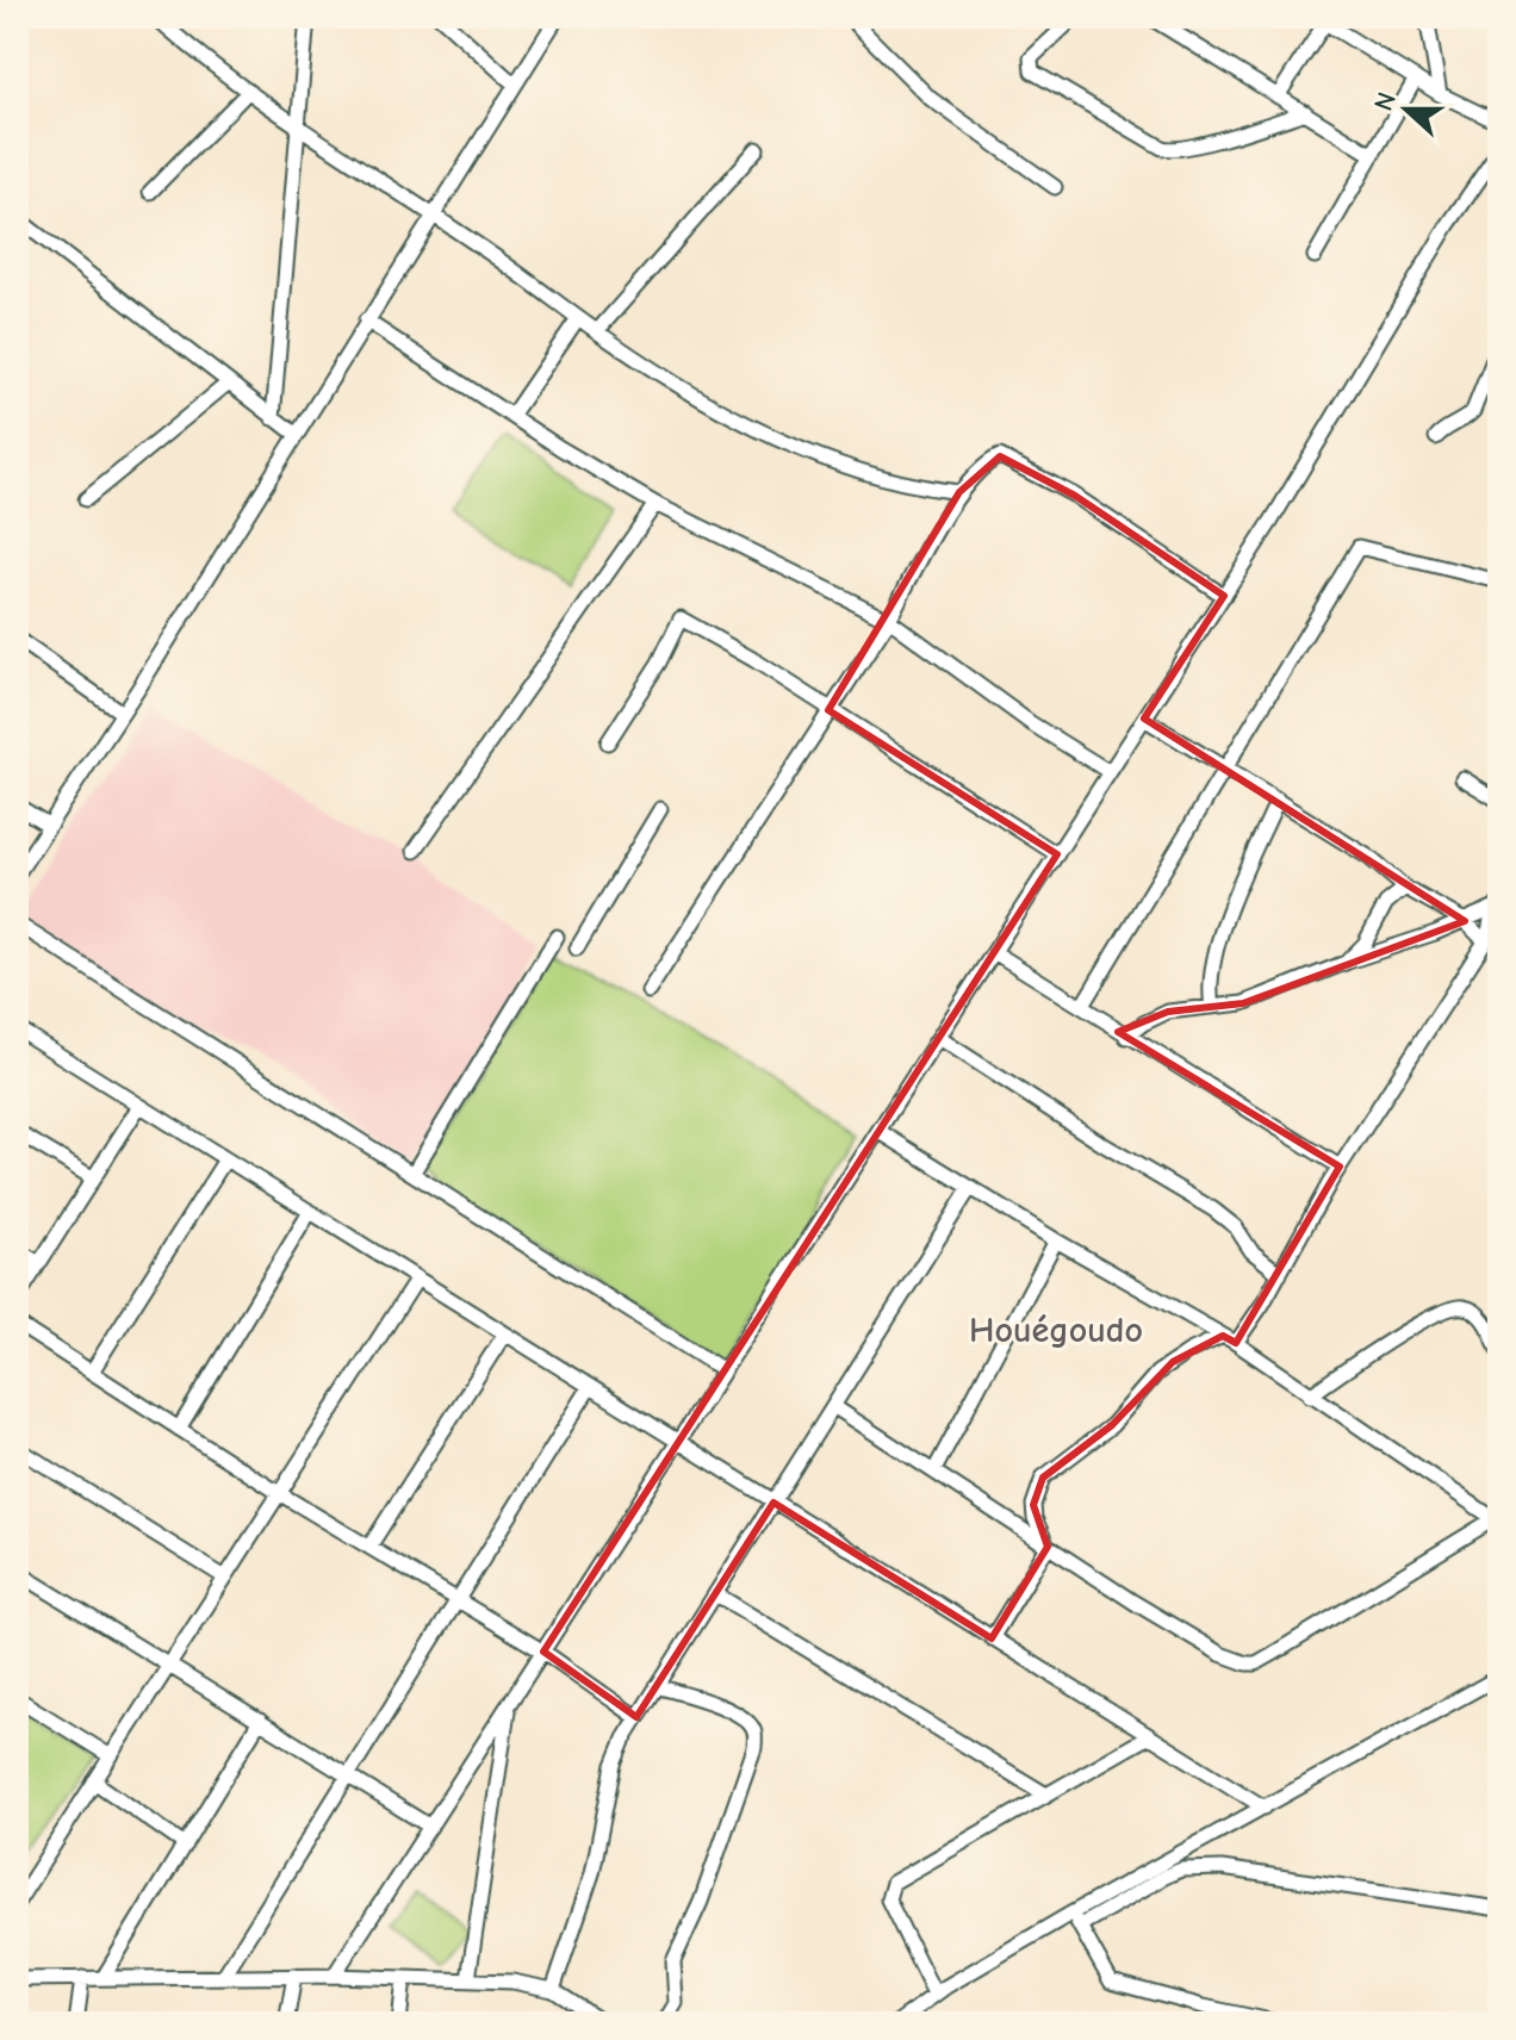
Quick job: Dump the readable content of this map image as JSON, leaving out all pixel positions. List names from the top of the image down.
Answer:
{
  "districts": ["Houégoudo"],
  "north": "left"
}
